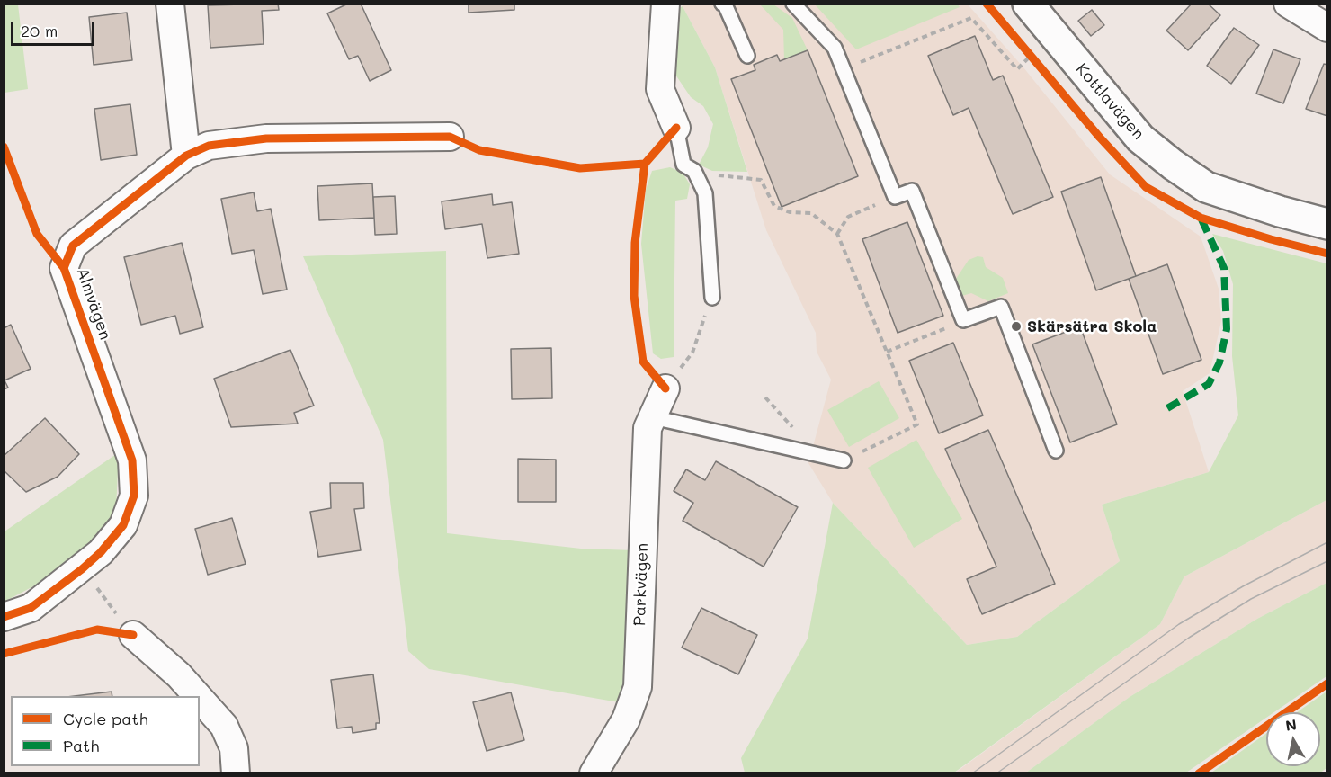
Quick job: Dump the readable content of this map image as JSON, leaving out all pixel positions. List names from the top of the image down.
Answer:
{
  "streets": {
    "street": ["Kottlavägen", "Almvägen", "Parkvägen"]
  },
  "places": ["Skärsätra Skola"],
  "legend": ["Cycle path", "Path"],
  "scale_bar": "20 m",
  "north": "top"
}
